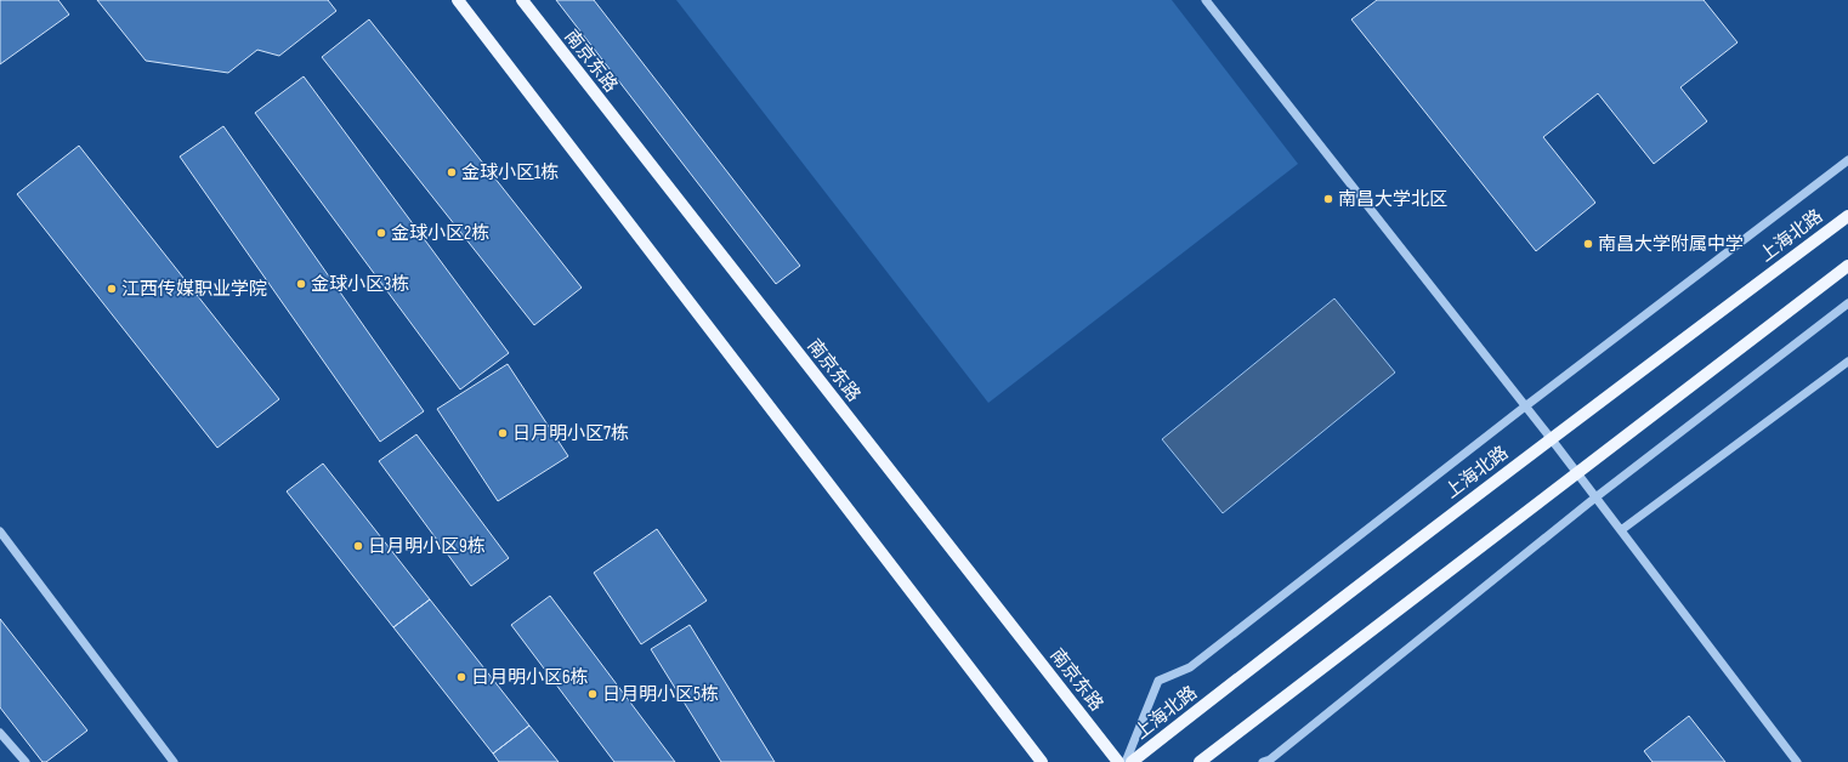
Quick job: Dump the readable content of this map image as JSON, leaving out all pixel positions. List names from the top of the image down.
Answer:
{
  "streets": {
    "main road": ["南京东路", "上海北路"]
  },
  "places": [
    "金球小区1栋",
    "南昌大学北区",
    "金球小区2栋",
    "南昌大学附属中学",
    "金球小区3栋",
    "江西传媒职业学院",
    "日月明小区7栋",
    "日月明小区9栋",
    "日月明小区6栋",
    "日月明小区5栋"
  ]
}
